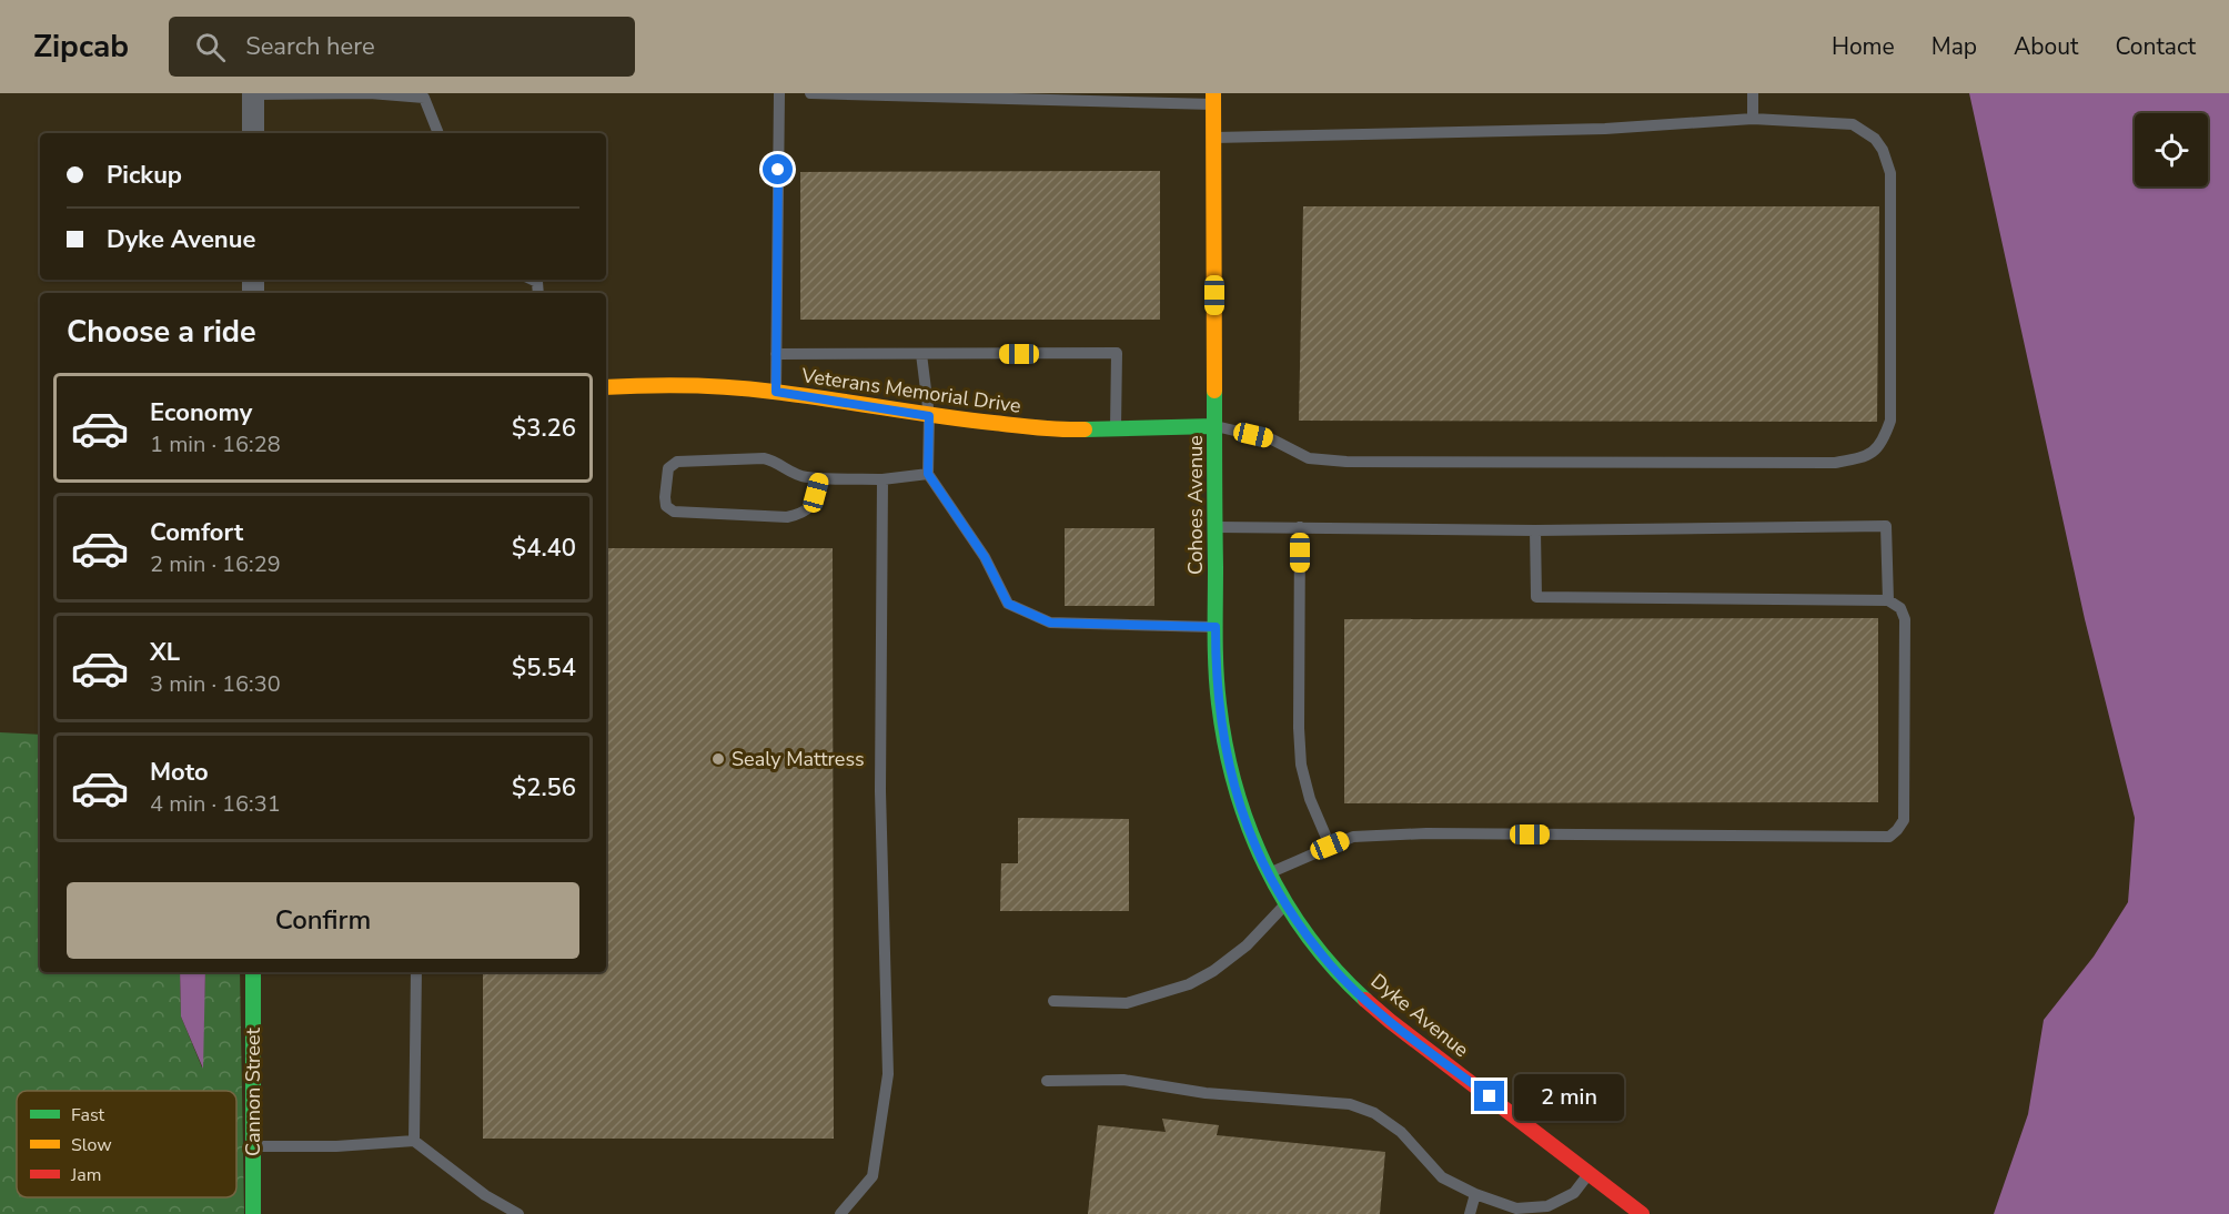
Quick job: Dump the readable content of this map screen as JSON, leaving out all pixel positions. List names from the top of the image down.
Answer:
{
  "streets": {
    "street": [
      "Veterans Memorial Drive",
      "Cohoes Avenue",
      "Dyke Avenue",
      "Cannon Street"
    ]
  },
  "crossings": [
    ["Veterans Memorial Drive", "Cohoes Avenue"],
    ["Cohoes Avenue", "Dyke Avenue"]
  ],
  "places": ["Sealy Mattress"],
  "legend": ["Fast", "Slow", "Jam"],
  "page": {
    "header": "Zipcab",
    "search": "Search here",
    "nav": [
      "Home",
      "Map",
      "About",
      "Contact"
    ],
    "banner": ["Pickup", "Dyke Avenue"],
    "heading": "Choose a ride",
    "list": [
      {
        "name": "Economy",
        "note": "1 min · 16:28",
        "value": "$3.26"
      },
      {
        "name": "Comfort",
        "note": "2 min · 16:29",
        "value": "$4.40"
      },
      {
        "name": "XL",
        "note": "3 min · 16:30",
        "value": "$5.54"
      },
      {
        "name": "Moto",
        "note": "4 min · 16:31",
        "value": "$2.56"
      }
    ],
    "buttons": "Confirm",
    "bubble": "2 min"
  }
}
